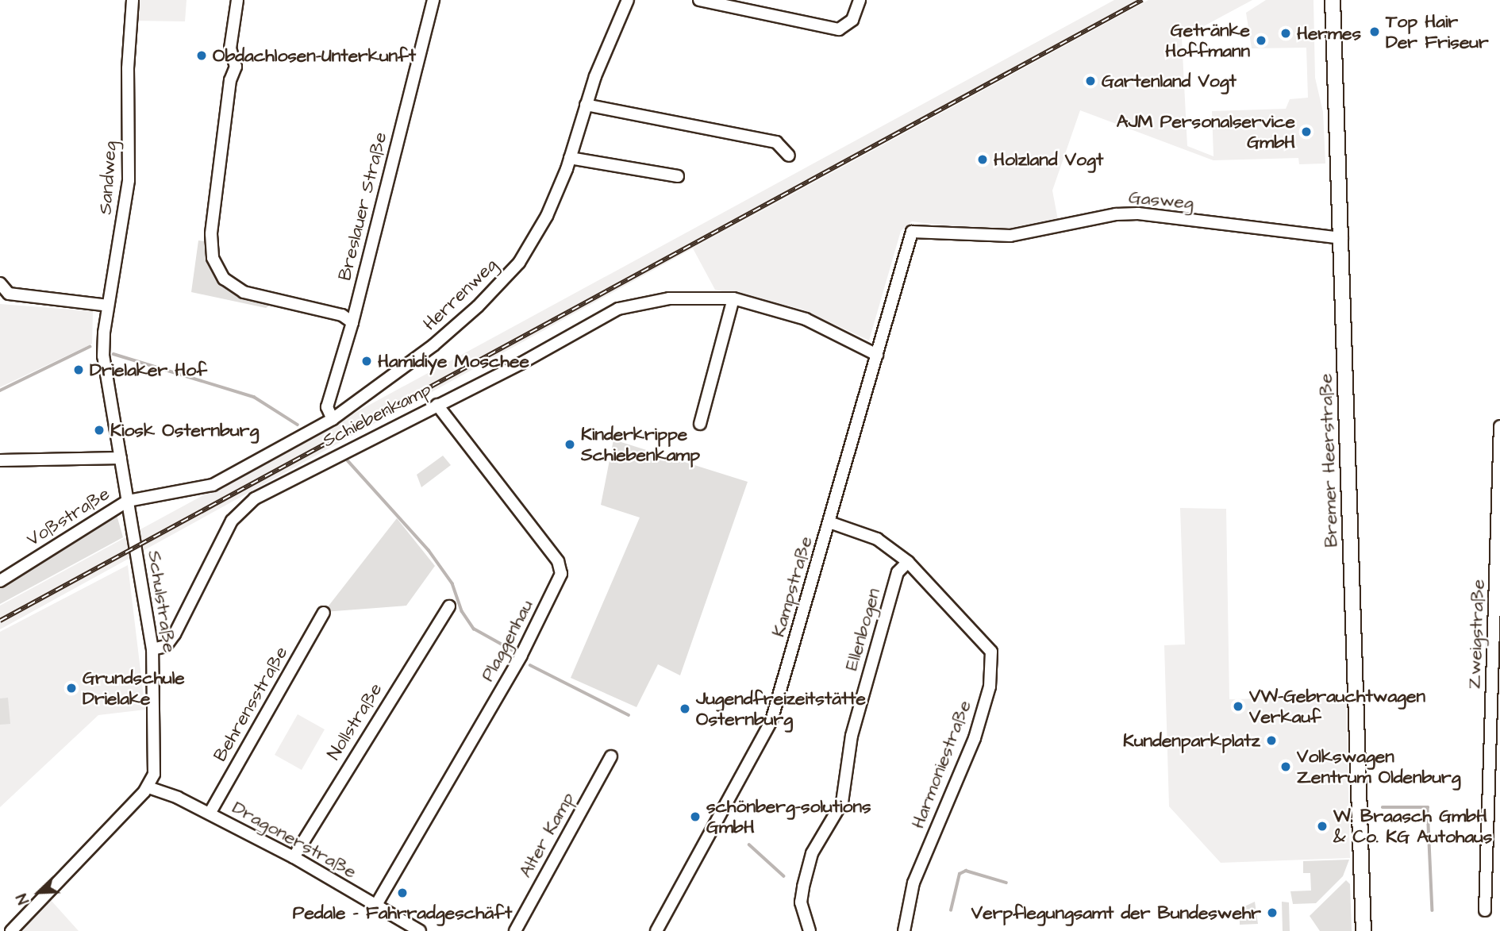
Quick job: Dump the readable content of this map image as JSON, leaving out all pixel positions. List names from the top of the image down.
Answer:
{
  "streets": {
    "street": [
      "Sandweg",
      "Gasweg",
      "Breslauer Straße",
      "Herrenweg",
      "Schiebenkamp",
      "Bremer Heerstraße",
      "Voßstraße",
      "Kampstraße",
      "Schulstraße",
      "Ellenbogen",
      "Zweigstraße",
      "Plaggenhau",
      "Behrensstraße",
      "Nollstraße",
      "Harmoniestraße",
      "Alter Kamp",
      "Dragonerstraße"
    ]
  },
  "crossings": [
    ["Sandweg", "Schulstraße"],
    ["Gasweg", "Bremer Heerstraße"],
    ["Gasweg", "Kampstraße"],
    ["Breslauer Straße", "Herrenweg"],
    ["Herrenweg", "Voßstraße"],
    ["Herrenweg", "Schulstraße"],
    ["Schiebenkamp", "Kampstraße"],
    ["Schiebenkamp", "Schulstraße"],
    ["Schiebenkamp", "Plaggenhau"],
    ["Voßstraße", "Schulstraße"],
    ["Kampstraße", "Harmoniestraße"],
    ["Schulstraße", "Dragonerstraße"],
    ["Ellenbogen", "Harmoniestraße"],
    ["Plaggenhau", "Dragonerstraße"],
    ["Behrensstraße", "Dragonerstraße"],
    ["Nollstraße", "Dragonerstraße"]
  ],
  "places": [
    "Top Hair Der Friseur",
    "Hermes",
    "Getränke Hoffmann",
    "Obdachlosen-Unterkunft",
    "Gartenland Vogt",
    "AJM Personalservice GmbH",
    "Holzland Vogt",
    "Hamidiye Moschee",
    "Drielaker Hof",
    "Kiosk Osternburg",
    "Kinderkrippe Schiebenkamp",
    "Grundschule Drielake",
    "VW-Gebrauchtwagen Verkauf",
    "Jugendfreizeitstätte Osternburg",
    "Kundenparkplatz",
    "Volkswagen Zentrum Oldenburg",
    "schönberg-solutions GmbH",
    "W. Braasch GmbH & Co. KG Autohaus",
    "Pedale – Fahrradgeschäft",
    "Verpflegungsamt der Bundeswehr"
  ],
  "north": "bottom left"
}
